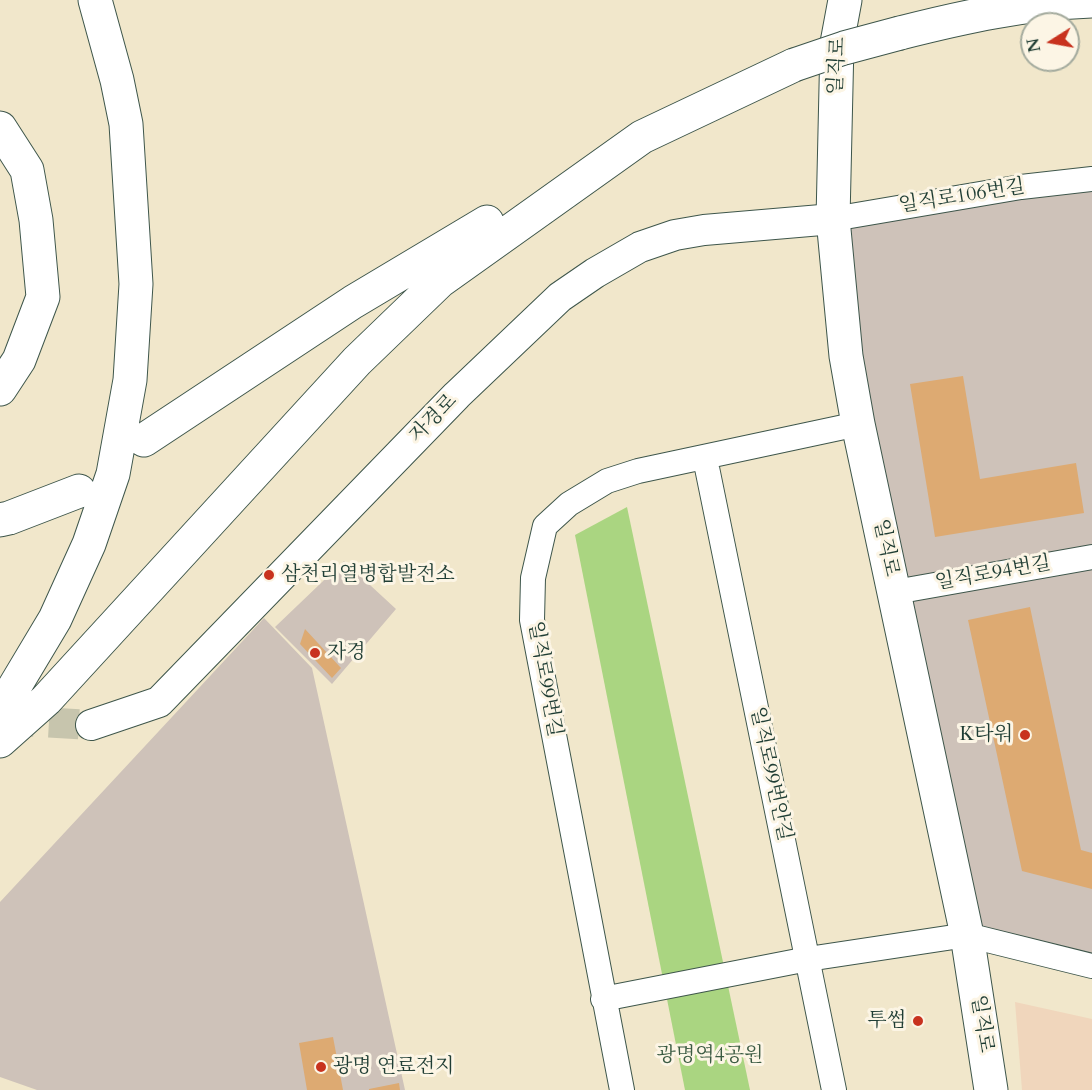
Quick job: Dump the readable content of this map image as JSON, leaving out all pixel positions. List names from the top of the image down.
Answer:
{
  "streets": {
    "main road": ["일직로"],
    "street": [
      "일직로106번길",
      "자경로",
      "일직로94번길",
      "일직로99번길",
      "일직로99번안길"
    ]
  },
  "crossings": [
    ["일직로", "일직로106번길"],
    ["일직로", "자경로"],
    ["일직로", "일직로94번길"],
    ["일직로", "일직로99번길"],
    ["일직로106번길", "자경로"],
    ["일직로99번길", "일직로99번안길"]
  ],
  "parks": ["광명역4공원"],
  "places": [
    "삼천리열병합발전소",
    "자경",
    "K타워",
    "투썸",
    "광명 연료전지"
  ],
  "north": "left"
}
